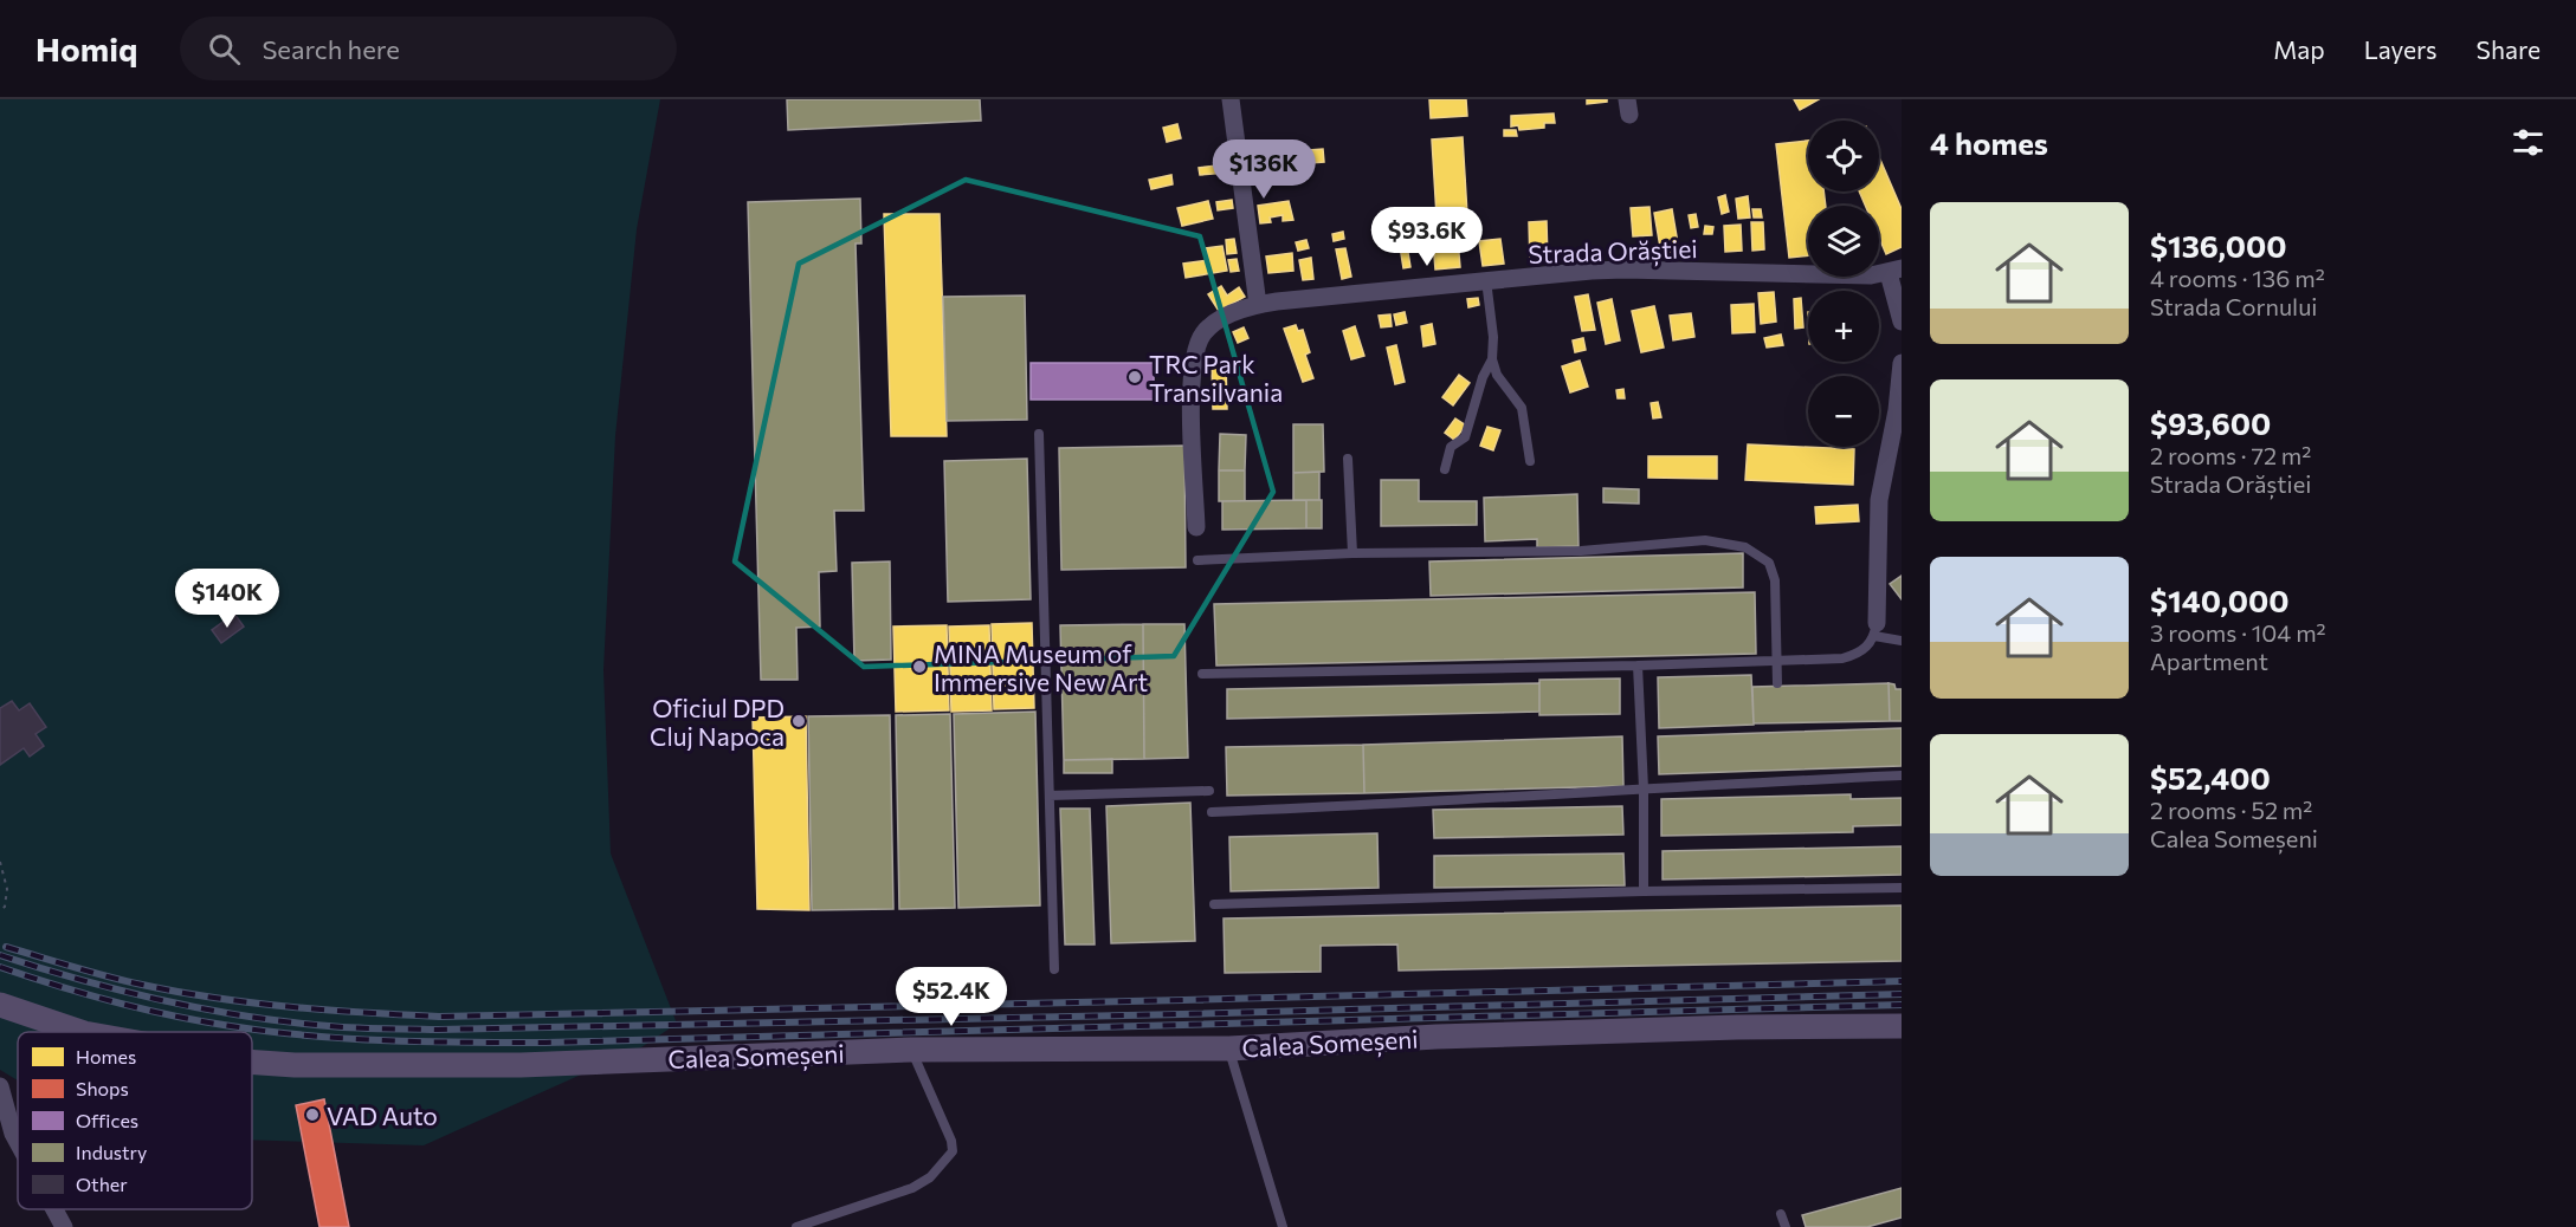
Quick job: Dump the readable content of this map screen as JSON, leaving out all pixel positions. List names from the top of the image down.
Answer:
{
  "streets": {
    "main road": ["Calea Someșeni"],
    "street": ["Strada Orăștiei"]
  },
  "places": [
    "TRC Park Transilvania",
    "MINA Museum of Immersive New Art",
    "Oficiul DPD Cluj Napoca",
    "VAD Auto"
  ],
  "legend": [
    "Homes",
    "Shops",
    "Offices",
    "Industry",
    "Other"
  ],
  "page": {
    "header": "Homiq",
    "search": "Search here",
    "nav": ["Map", "Layers", "Share"],
    "heading": "4 homes",
    "map_buttons": ["+", "−"],
    "price": [
      "$136K",
      "$93.6K",
      "$140K",
      "$52.4K"
    ],
    "list": [
      {
        "name": "$136,000",
        "note": "4 rooms · 136 m² · Strada Cornului"
      },
      {
        "name": "$93,600",
        "note": "2 rooms · 72 m² · Strada Orăștiei"
      },
      {
        "name": "$140,000",
        "note": "3 rooms · 104 m² · Apartment"
      },
      {
        "name": "$52,400",
        "note": "2 rooms · 52 m² · Calea Someșeni"
      }
    ]
  }
}
